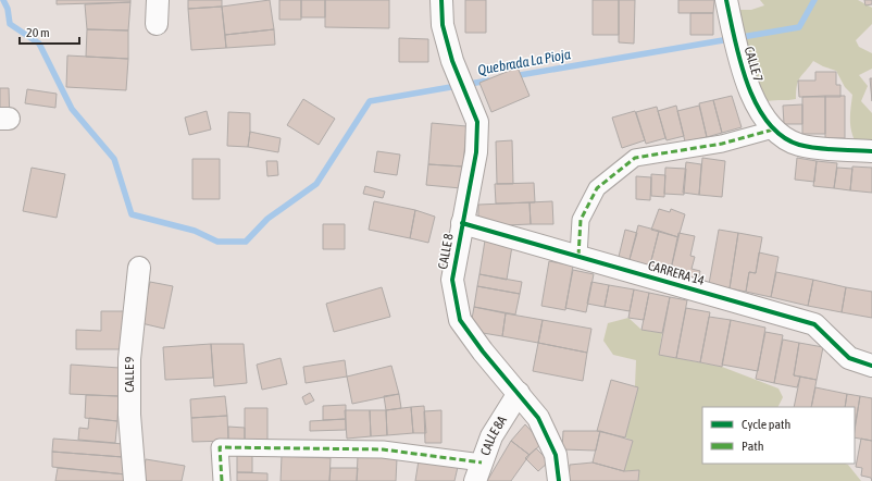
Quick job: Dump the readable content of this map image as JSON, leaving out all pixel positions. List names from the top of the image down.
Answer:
{
  "streets": {
    "street": [
      "CALLE 7",
      "CALLE 8",
      "CARRERA 14",
      "CALLE 9",
      "CALLE 8A"
    ]
  },
  "crossings": [
    ["CALLE 8", "CARRERA 14"],
    ["CALLE 8", "CALLE 8A"]
  ],
  "water": ["Quebrada La Pioja"],
  "legend": ["Cycle path", "Path"],
  "scale_bar": "20 m"
}
